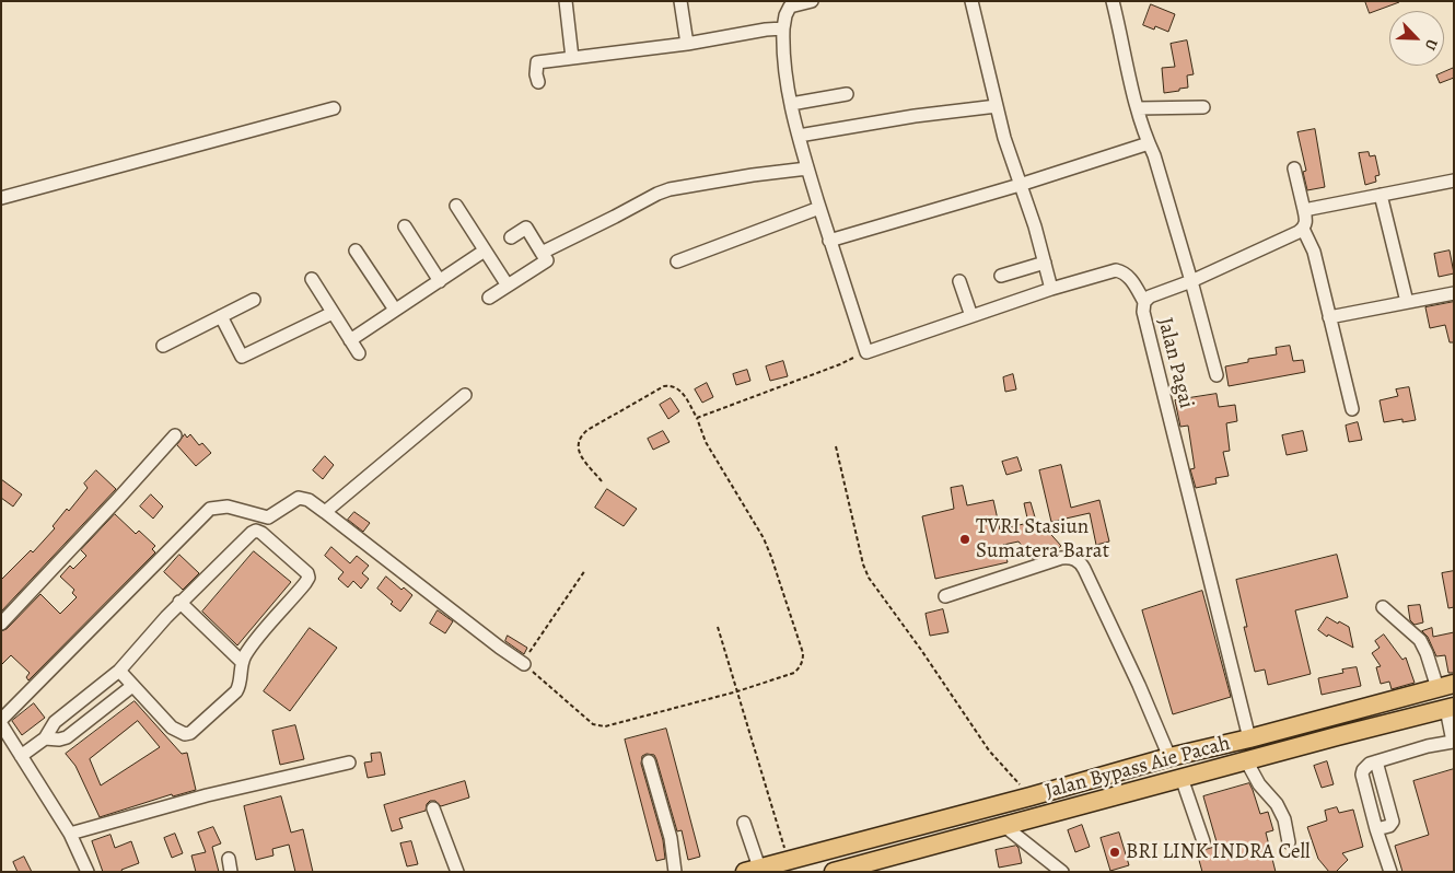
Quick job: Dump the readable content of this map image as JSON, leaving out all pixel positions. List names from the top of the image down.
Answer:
{
  "streets": {
    "highway": ["Jalan Bypass Aie Pacah"],
    "street": ["Jalan Pagai"]
  },
  "places": ["TVRI Stasiun Sumatera Barat", "BRI LINK INDRA Cell"],
  "north": "bottom right"
}
